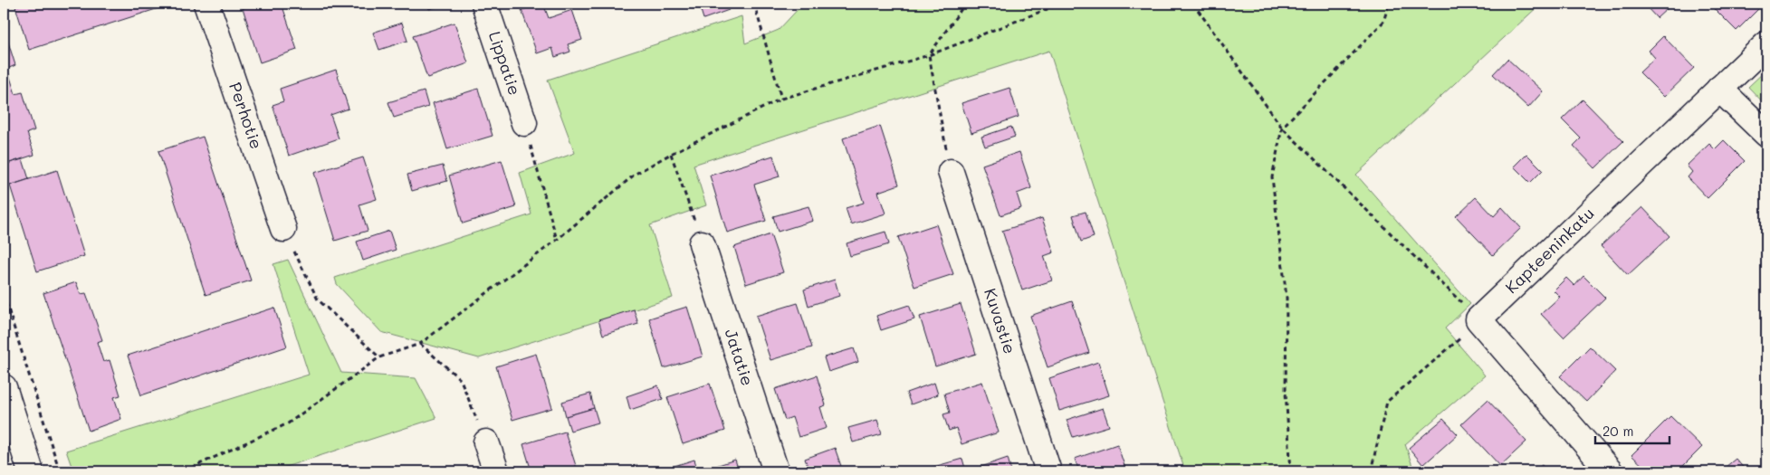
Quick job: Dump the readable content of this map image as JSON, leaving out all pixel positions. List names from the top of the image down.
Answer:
{
  "streets": {
    "street": [
      "Lippatie",
      "Perhotie",
      "Kapteeninkatu",
      "Kuvastie",
      "Jatatie"
    ]
  },
  "scale_bar": "20 m"
}
